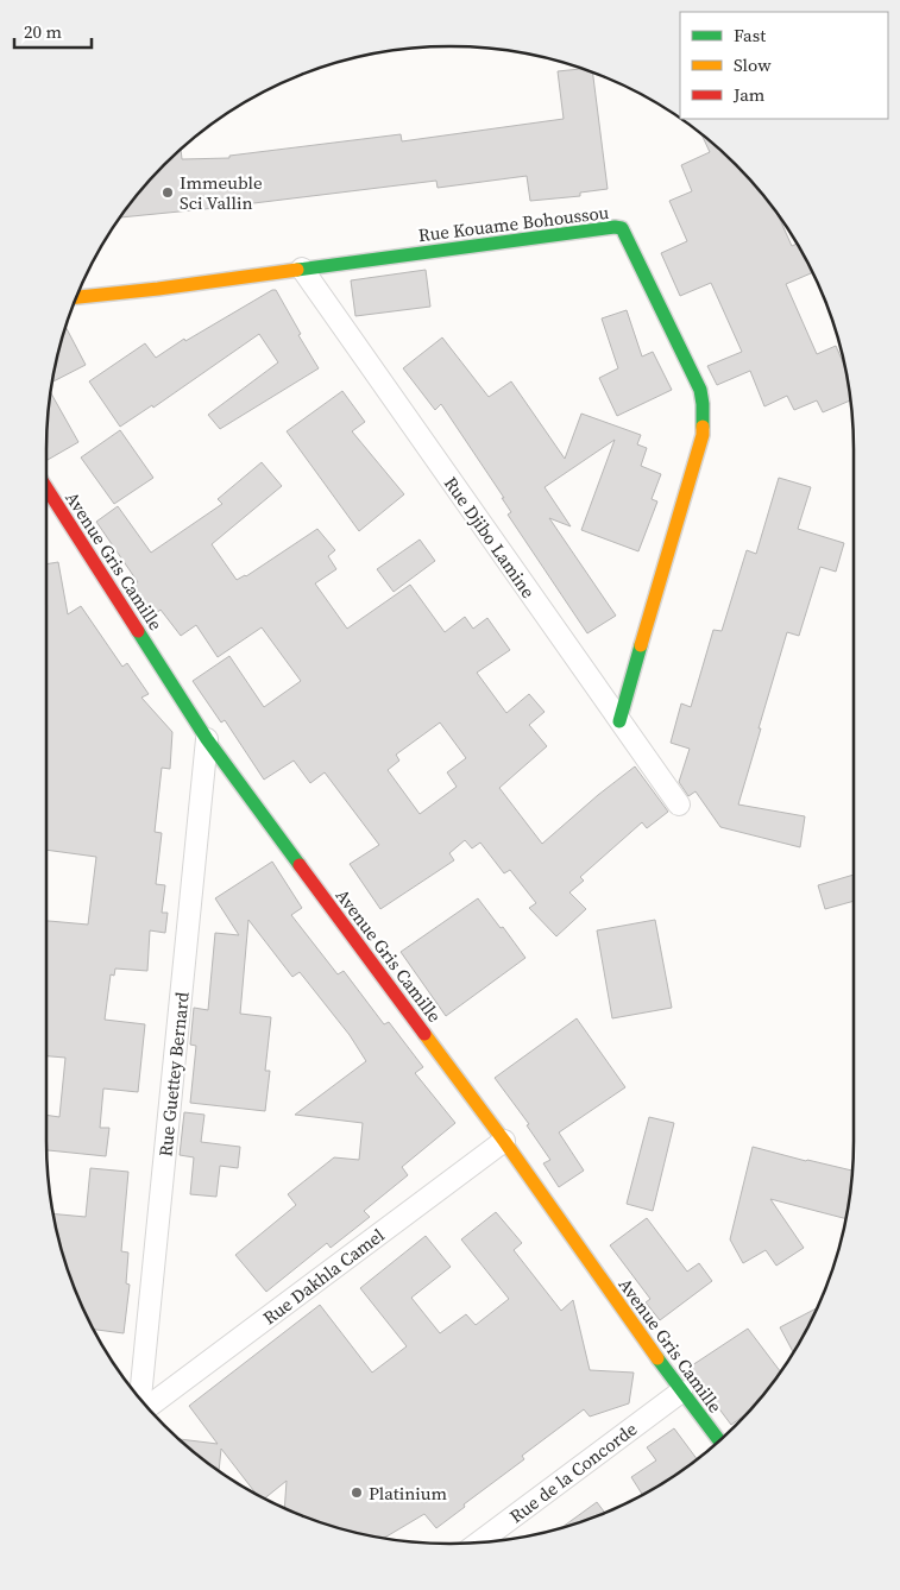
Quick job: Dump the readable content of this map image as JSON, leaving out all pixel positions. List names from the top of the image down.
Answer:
{
  "streets": {
    "street": [
      "Rue Kouame Bohoussou",
      "Rue Djibo Lamine",
      "Avenue Gris Camille",
      "Rue Guettey Bernard",
      "Rue Dakhla Camel",
      "Rue de la Concorde"
    ]
  },
  "crossings": [
    ["Rue Kouame Bohoussou", "Rue Djibo Lamine"],
    ["Avenue Gris Camille", "Rue Guettey Bernard"],
    ["Avenue Gris Camille", "Rue Dakhla Camel"],
    ["Avenue Gris Camille", "Rue de la Concorde"]
  ],
  "places": ["Immeuble Sci Vallin", "Platinium"],
  "legend": ["Fast", "Slow", "Jam"],
  "scale_bar": "20 m"
}
